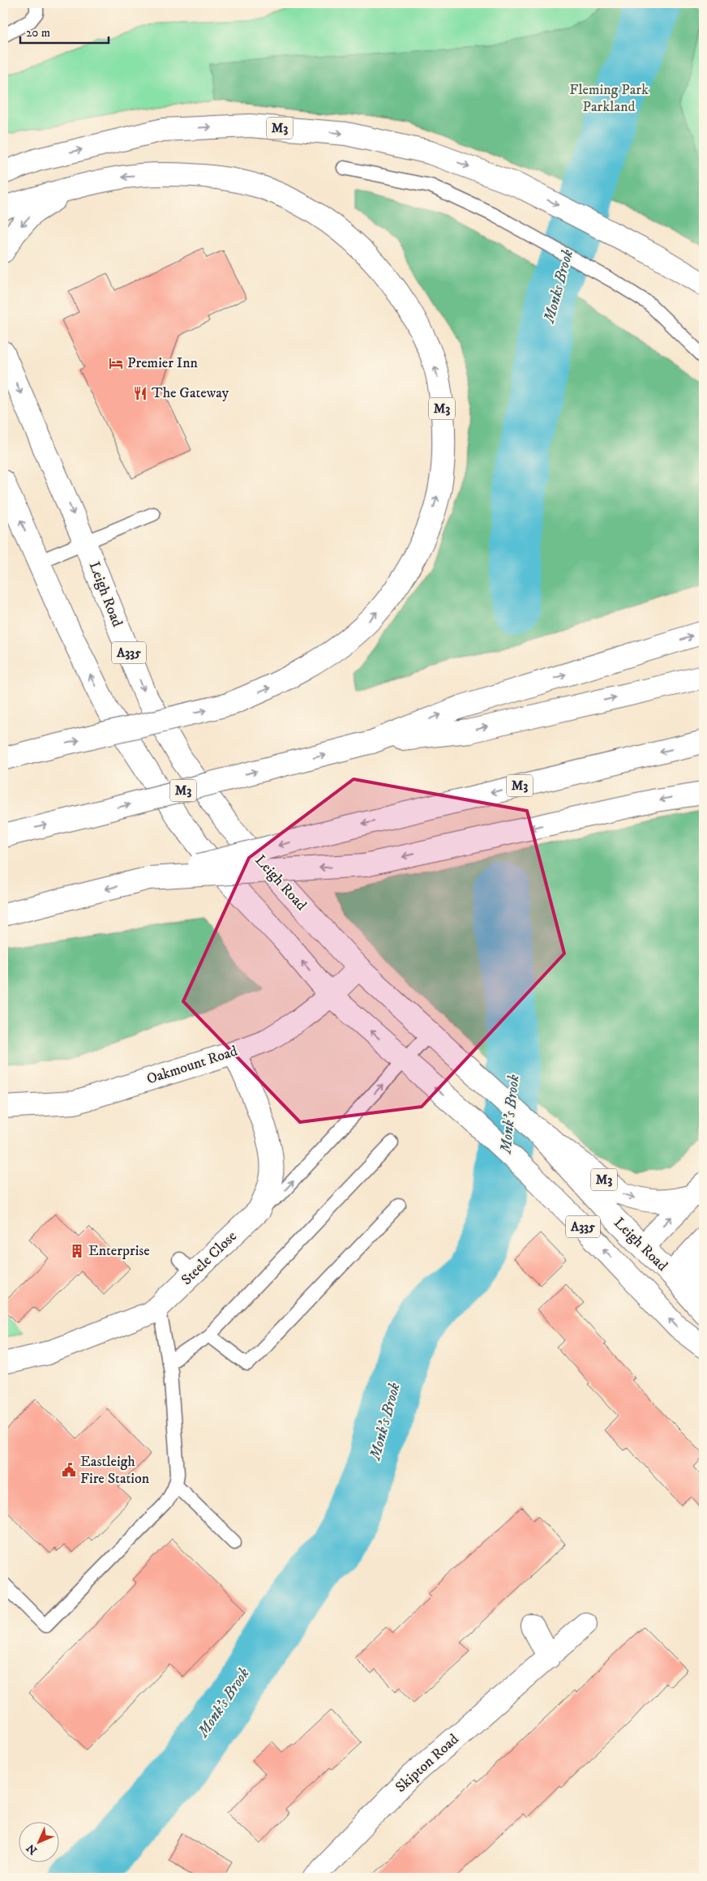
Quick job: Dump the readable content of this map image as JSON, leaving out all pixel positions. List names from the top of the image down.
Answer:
{
  "streets": {
    "main road": [
      "M3",
      "Leigh Road",
      "A335",
      "Oakmount Road",
      "Steele Close",
      "Skipton Road"
    ]
  },
  "crossings": [
    ["M3", "Leigh Road"],
    ["Leigh Road", "Oakmount Road"],
    ["Oakmount Road", "Steele Close"]
  ],
  "water": ["Monks Brook", "Monk's Brook"],
  "parks": ["Fleming Park Parkland"],
  "places": {
    "hotel": ["Premier Inn"],
    "restaurant": ["The Gateway"],
    "building": ["Enterprise"],
    "public building": ["Eastleigh Fire Station"]
  },
  "scale_bar": "20 m",
  "north": "bottom left"
}
